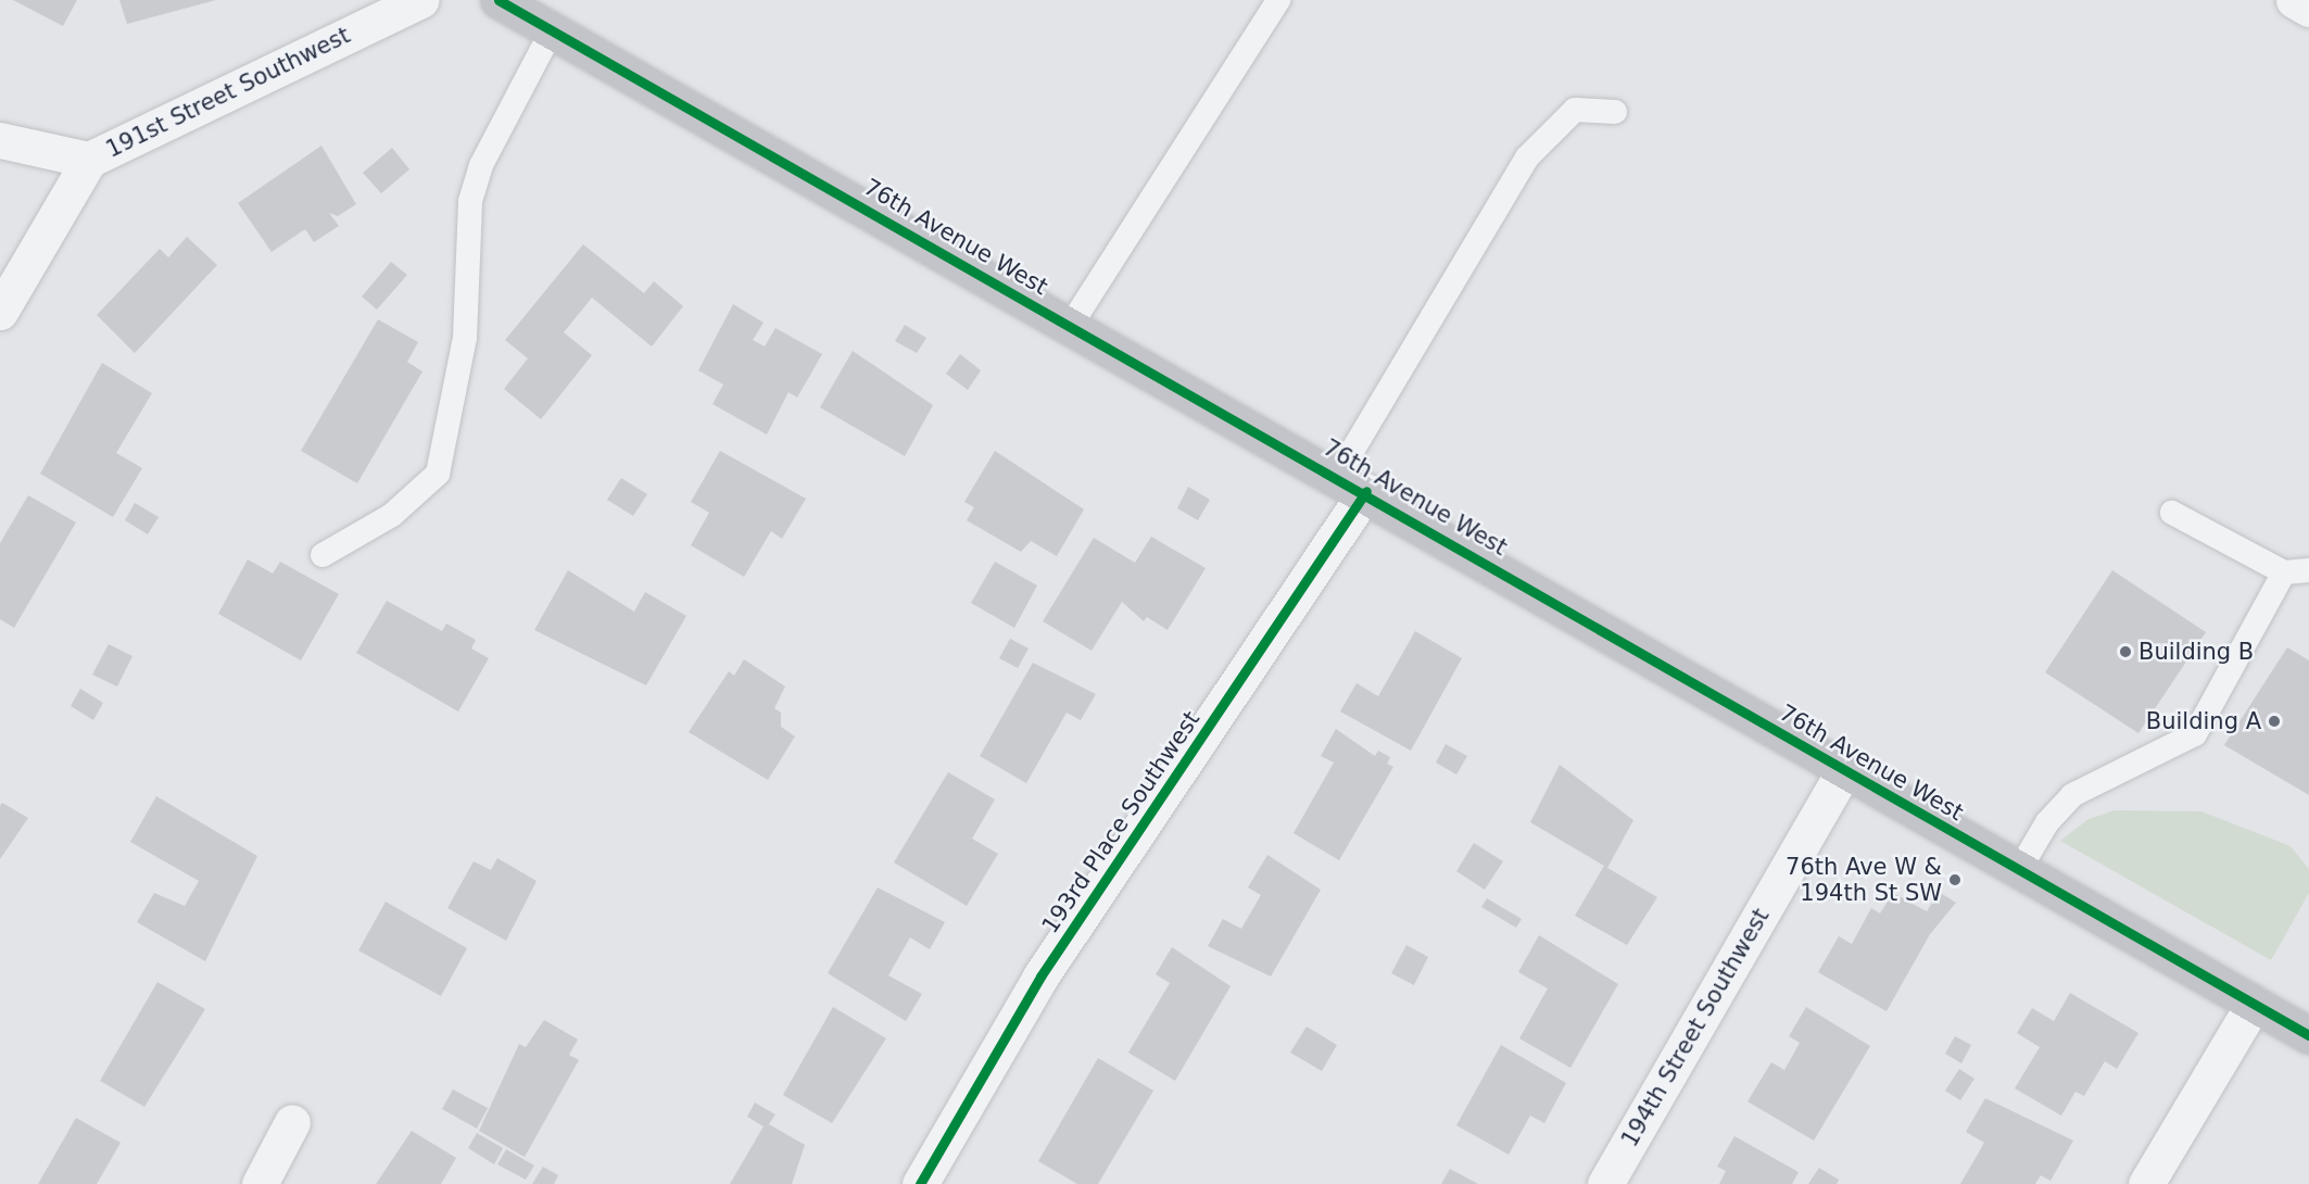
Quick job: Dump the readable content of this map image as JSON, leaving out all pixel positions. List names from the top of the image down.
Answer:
{
  "streets": {
    "street": [
      "191st Street Southwest",
      "76th Avenue West",
      "193rd Place Southwest",
      "194th Street Southwest"
    ]
  },
  "crossings": [
    ["76th Avenue West", "193rd Place Southwest"],
    ["76th Avenue West", "194th Street Southwest"]
  ],
  "places": ["Building B", "Building A", "76th Ave W & 194th St SW"]
}
